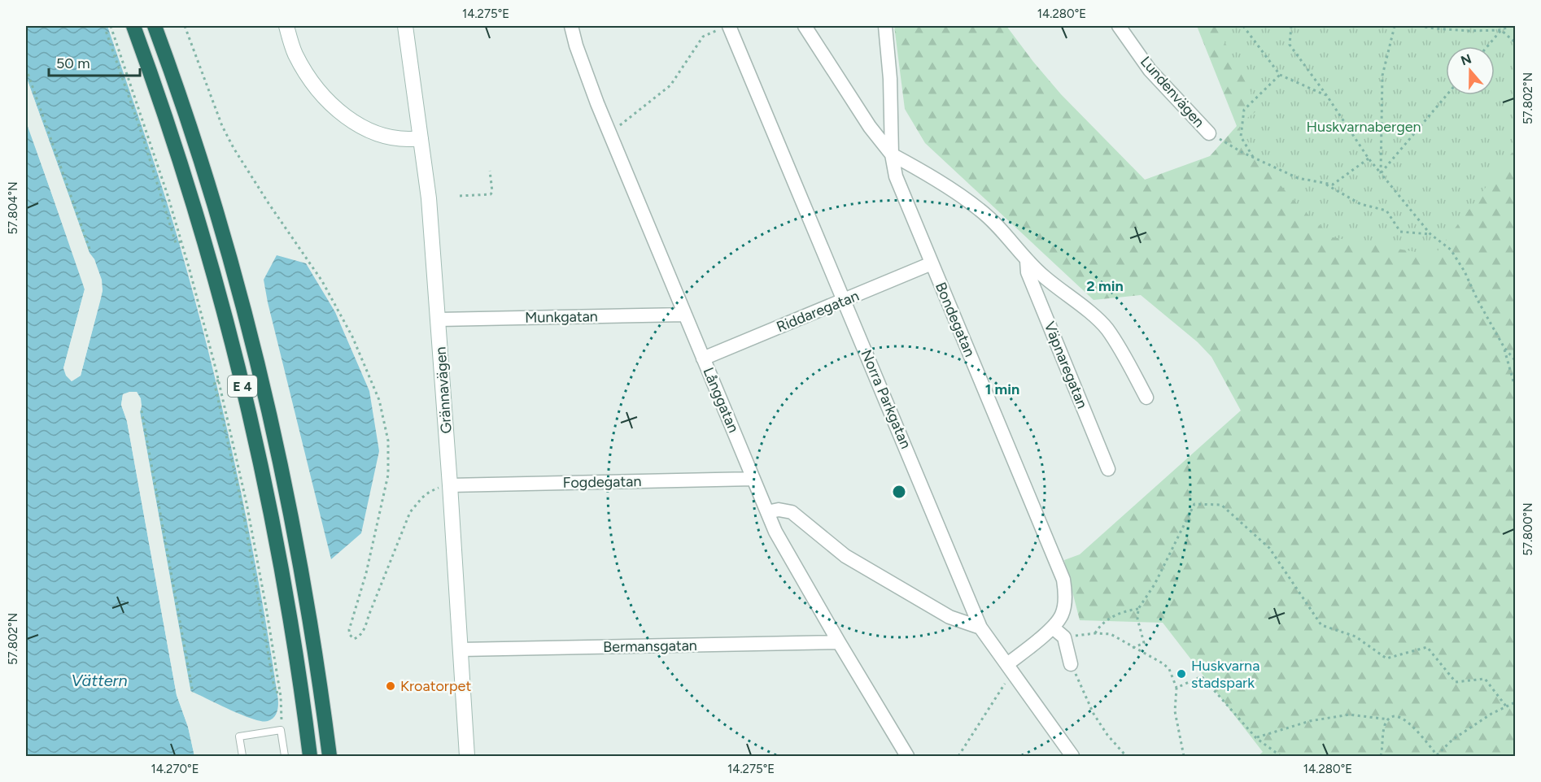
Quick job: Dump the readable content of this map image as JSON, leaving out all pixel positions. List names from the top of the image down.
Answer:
{
  "streets": {
    "highway": ["E 4"],
    "main road": ["Grännavägen"],
    "street": [
      "Lundenvägen",
      "Riddaregatan",
      "Munkgatan",
      "Bondegatan",
      "Väpnaregatan",
      "Norra Parkgatan",
      "Långgatan",
      "Fogdegatan",
      "Bermansgatan"
    ]
  },
  "crossings": [
    ["Riddaregatan", "Bondegatan"],
    ["Riddaregatan", "Norra Parkgatan"],
    ["Riddaregatan", "Långgatan"],
    ["Munkgatan", "Grännavägen"],
    ["Munkgatan", "Långgatan"],
    ["Bondegatan", "Väpnaregatan"],
    ["Bondegatan", "Norra Parkgatan"],
    ["Grännavägen", "Fogdegatan"],
    ["Grännavägen", "Bermansgatan"],
    ["Långgatan", "Fogdegatan"],
    ["Långgatan", "Bermansgatan"]
  ],
  "water": ["Vättern"],
  "parks": ["Huskvarnabergen"],
  "places": ["Huskvarna stadspark", "Kroatorpet"],
  "scale_bar": "50 m",
  "north": "top",
  "coordinates": [
    "14.275°E",
    "14.280°E",
    "57.802°N",
    "57.804°N",
    "57.800°N",
    "14.270°E"
  ],
  "rings": ["2 min", "1 min"]
}
